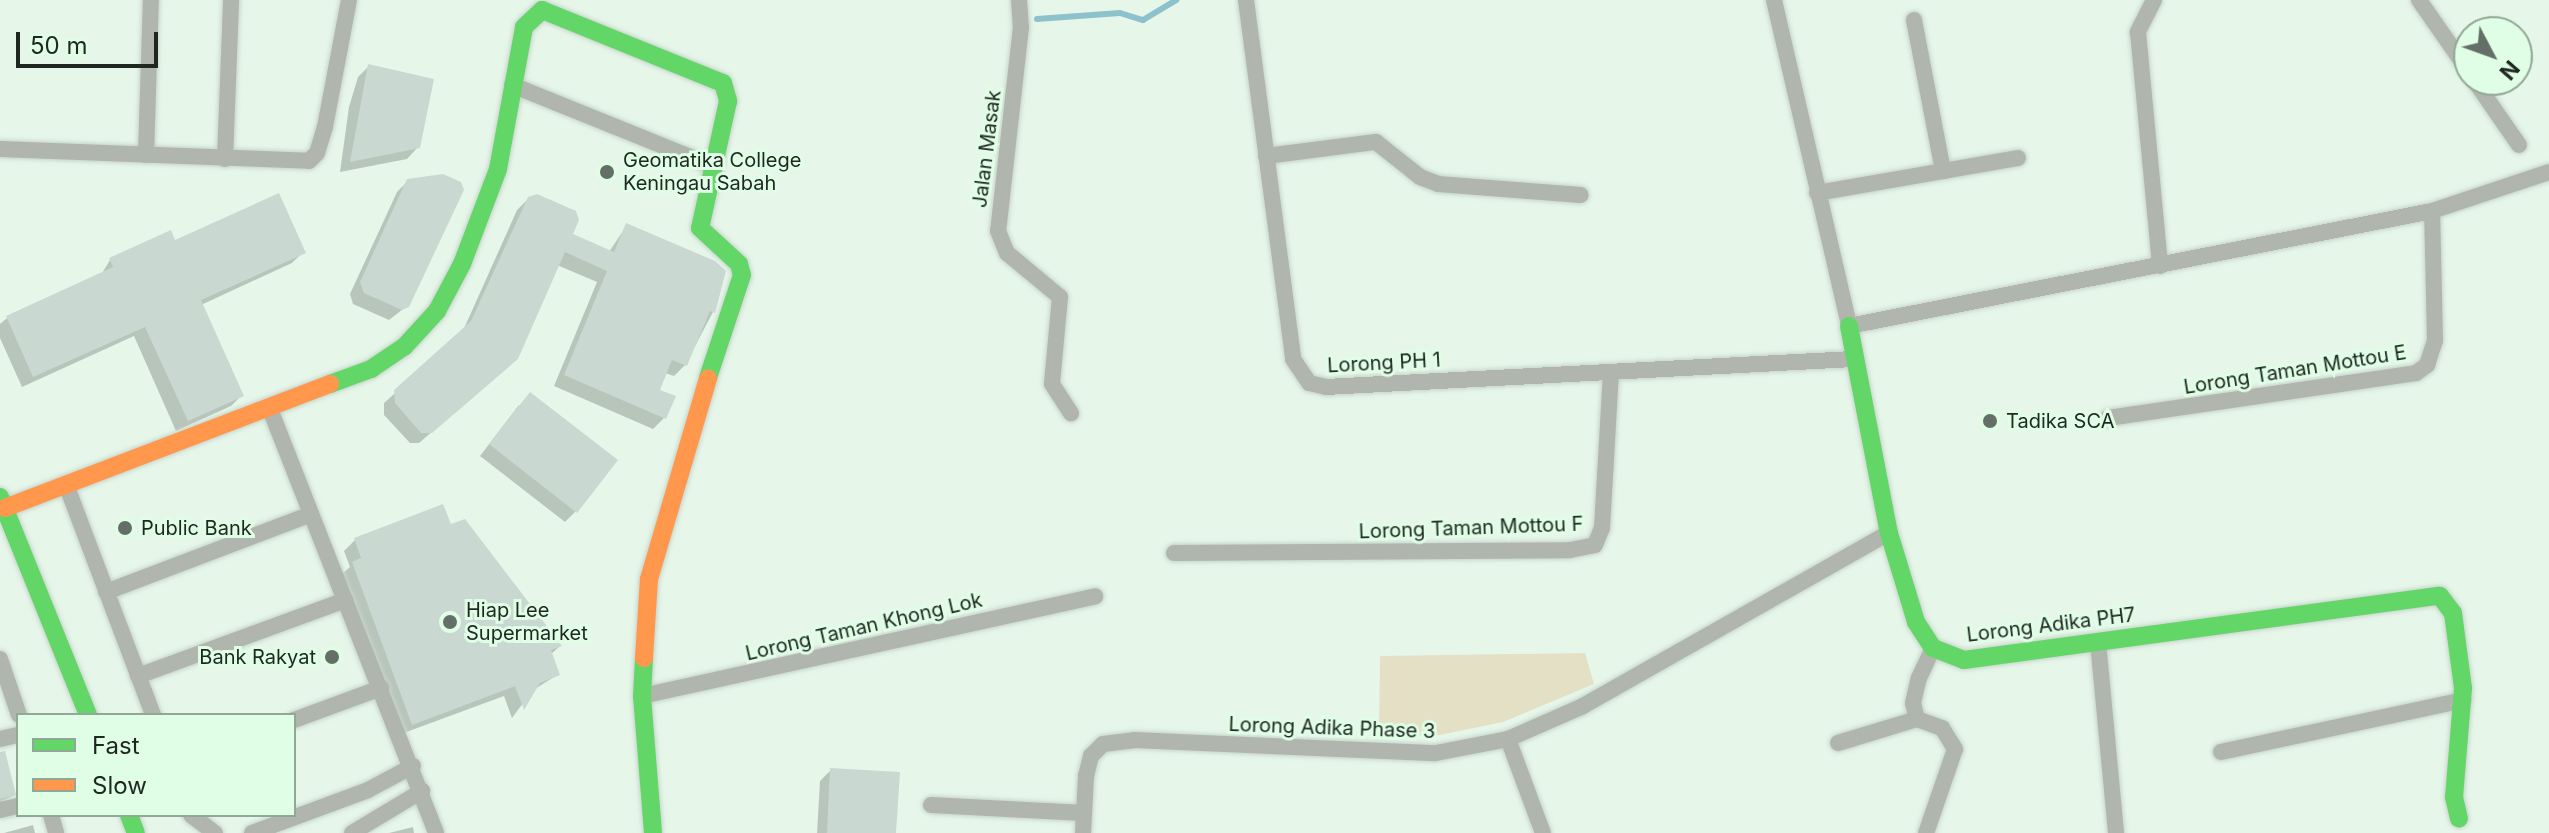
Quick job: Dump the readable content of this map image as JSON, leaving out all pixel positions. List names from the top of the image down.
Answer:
{
  "streets": {
    "street": [
      "Jalan Masak",
      "Lorong PH 1",
      "Lorong Taman Mottou E",
      "Lorong Taman Mottou F",
      "Lorong Adika PH7",
      "Lorong Taman Khong Lok",
      "Lorong Adika Phase 3"
    ]
  },
  "crossings": [
    ["Lorong PH 1", "Lorong Taman Mottou F"]
  ],
  "places": [
    "Geomatika College Keningau Sabah",
    "Tadika SCA",
    "Public Bank",
    "Hiap Lee Supermarket",
    "Bank Rakyat"
  ],
  "legend": ["Fast", "Slow"],
  "scale_bar": "50 m",
  "north": "bottom right"
}
